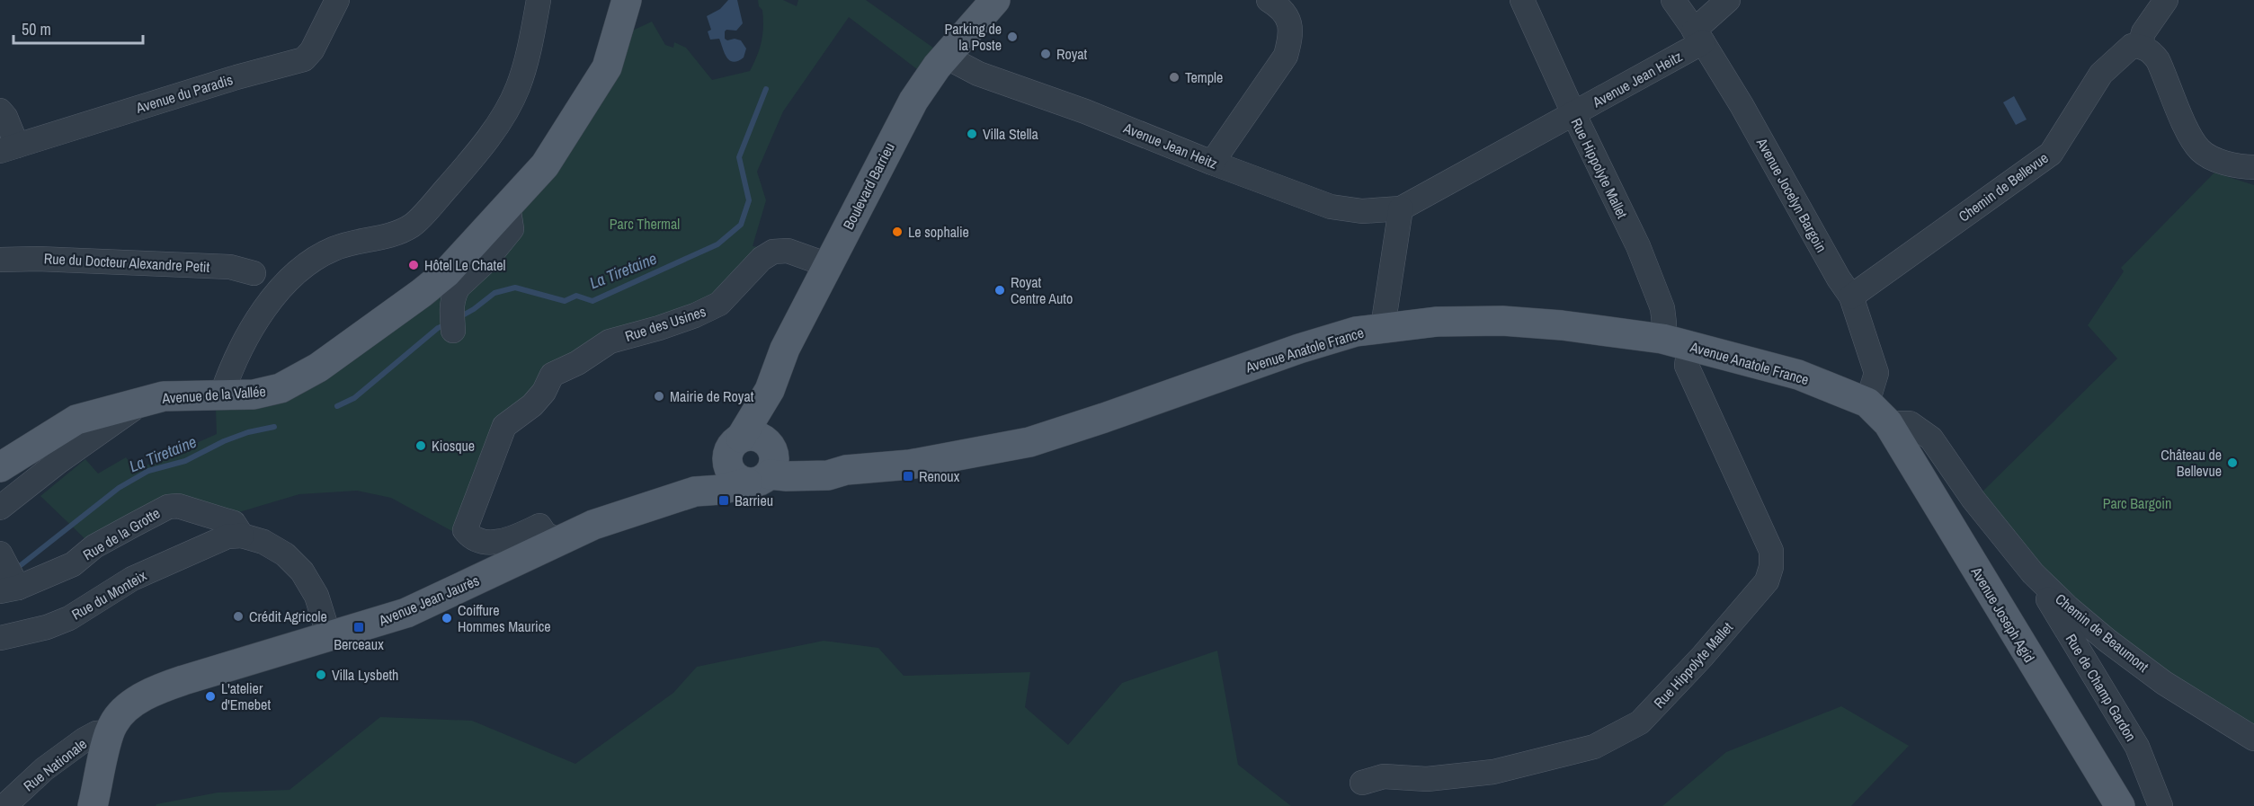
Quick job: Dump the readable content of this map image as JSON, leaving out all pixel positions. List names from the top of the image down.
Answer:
{
  "streets": {
    "main road": [
      "Boulevard Barrieu",
      "Avenue Anatole France",
      "Avenue de la Vallée",
      "Avenue Jean Jaurès",
      "Avenue Joseph Agid"
    ],
    "street": [
      "Avenue Jean Heitz",
      "Avenue du Paradis",
      "Rue Hippolyte Mallet",
      "Chemin de Bellevue",
      "Avenue Jocelyn Bargoin",
      "Rue du Docteur Alexandre Petit",
      "Rue des Usines",
      "Rue de la Grotte",
      "Rue du Monteix",
      "Chemin de Beaumont",
      "Rue de Champ Gardon",
      "Rue Nationale"
    ]
  },
  "crossings": [
    ["Avenue Jean Heitz", "Rue Hippolyte Mallet"],
    ["Avenue Jean Heitz", "Boulevard Barrieu"],
    ["Avenue Jean Heitz", "Avenue Jocelyn Bargoin"],
    ["Rue Hippolyte Mallet", "Avenue Anatole France"],
    ["Boulevard Barrieu", "Rue des Usines"],
    ["Boulevard Barrieu", "Avenue Anatole France"],
    ["Boulevard Barrieu", "Avenue Jean Jaurès"],
    ["Chemin de Bellevue", "Avenue Jocelyn Bargoin"],
    ["Avenue Jocelyn Bargoin", "Avenue Anatole France"],
    ["Rue des Usines", "Avenue Jean Jaurès"],
    ["Avenue Anatole France", "Avenue Jean Jaurès"],
    ["Avenue Anatole France", "Avenue Joseph Agid"],
    ["Avenue Anatole France", "Chemin de Beaumont"],
    ["Rue de la Grotte", "Rue du Monteix"],
    ["Rue de la Grotte", "Avenue Jean Jaurès"],
    ["Avenue Jean Jaurès", "Rue Nationale"],
    ["Avenue Joseph Agid", "Chemin de Beaumont"],
    ["Chemin de Beaumont", "Rue de Champ Gardon"]
  ],
  "water": ["La Tiretaine"],
  "parks": ["Parc Thermal", "Parc Bargoin"],
  "places": {
    "other": [
      "Parking de la Poste",
      "Royat",
      "Temple",
      "Villa Stella",
      "Le sophalie",
      "Hôtel Le Chatel",
      "Royat Centre Auto",
      "Mairie de Royat",
      "Kiosque",
      "Château de Bellevue",
      "Crédit Agricole",
      "Coiffure Hommes Maurice",
      "Villa Lysbeth",
      "L'atelier d'Emebet"
    ],
    "transit": ["Renoux", "Barrieu", "Berceaux"]
  },
  "scale_bar": "50 m"
}
